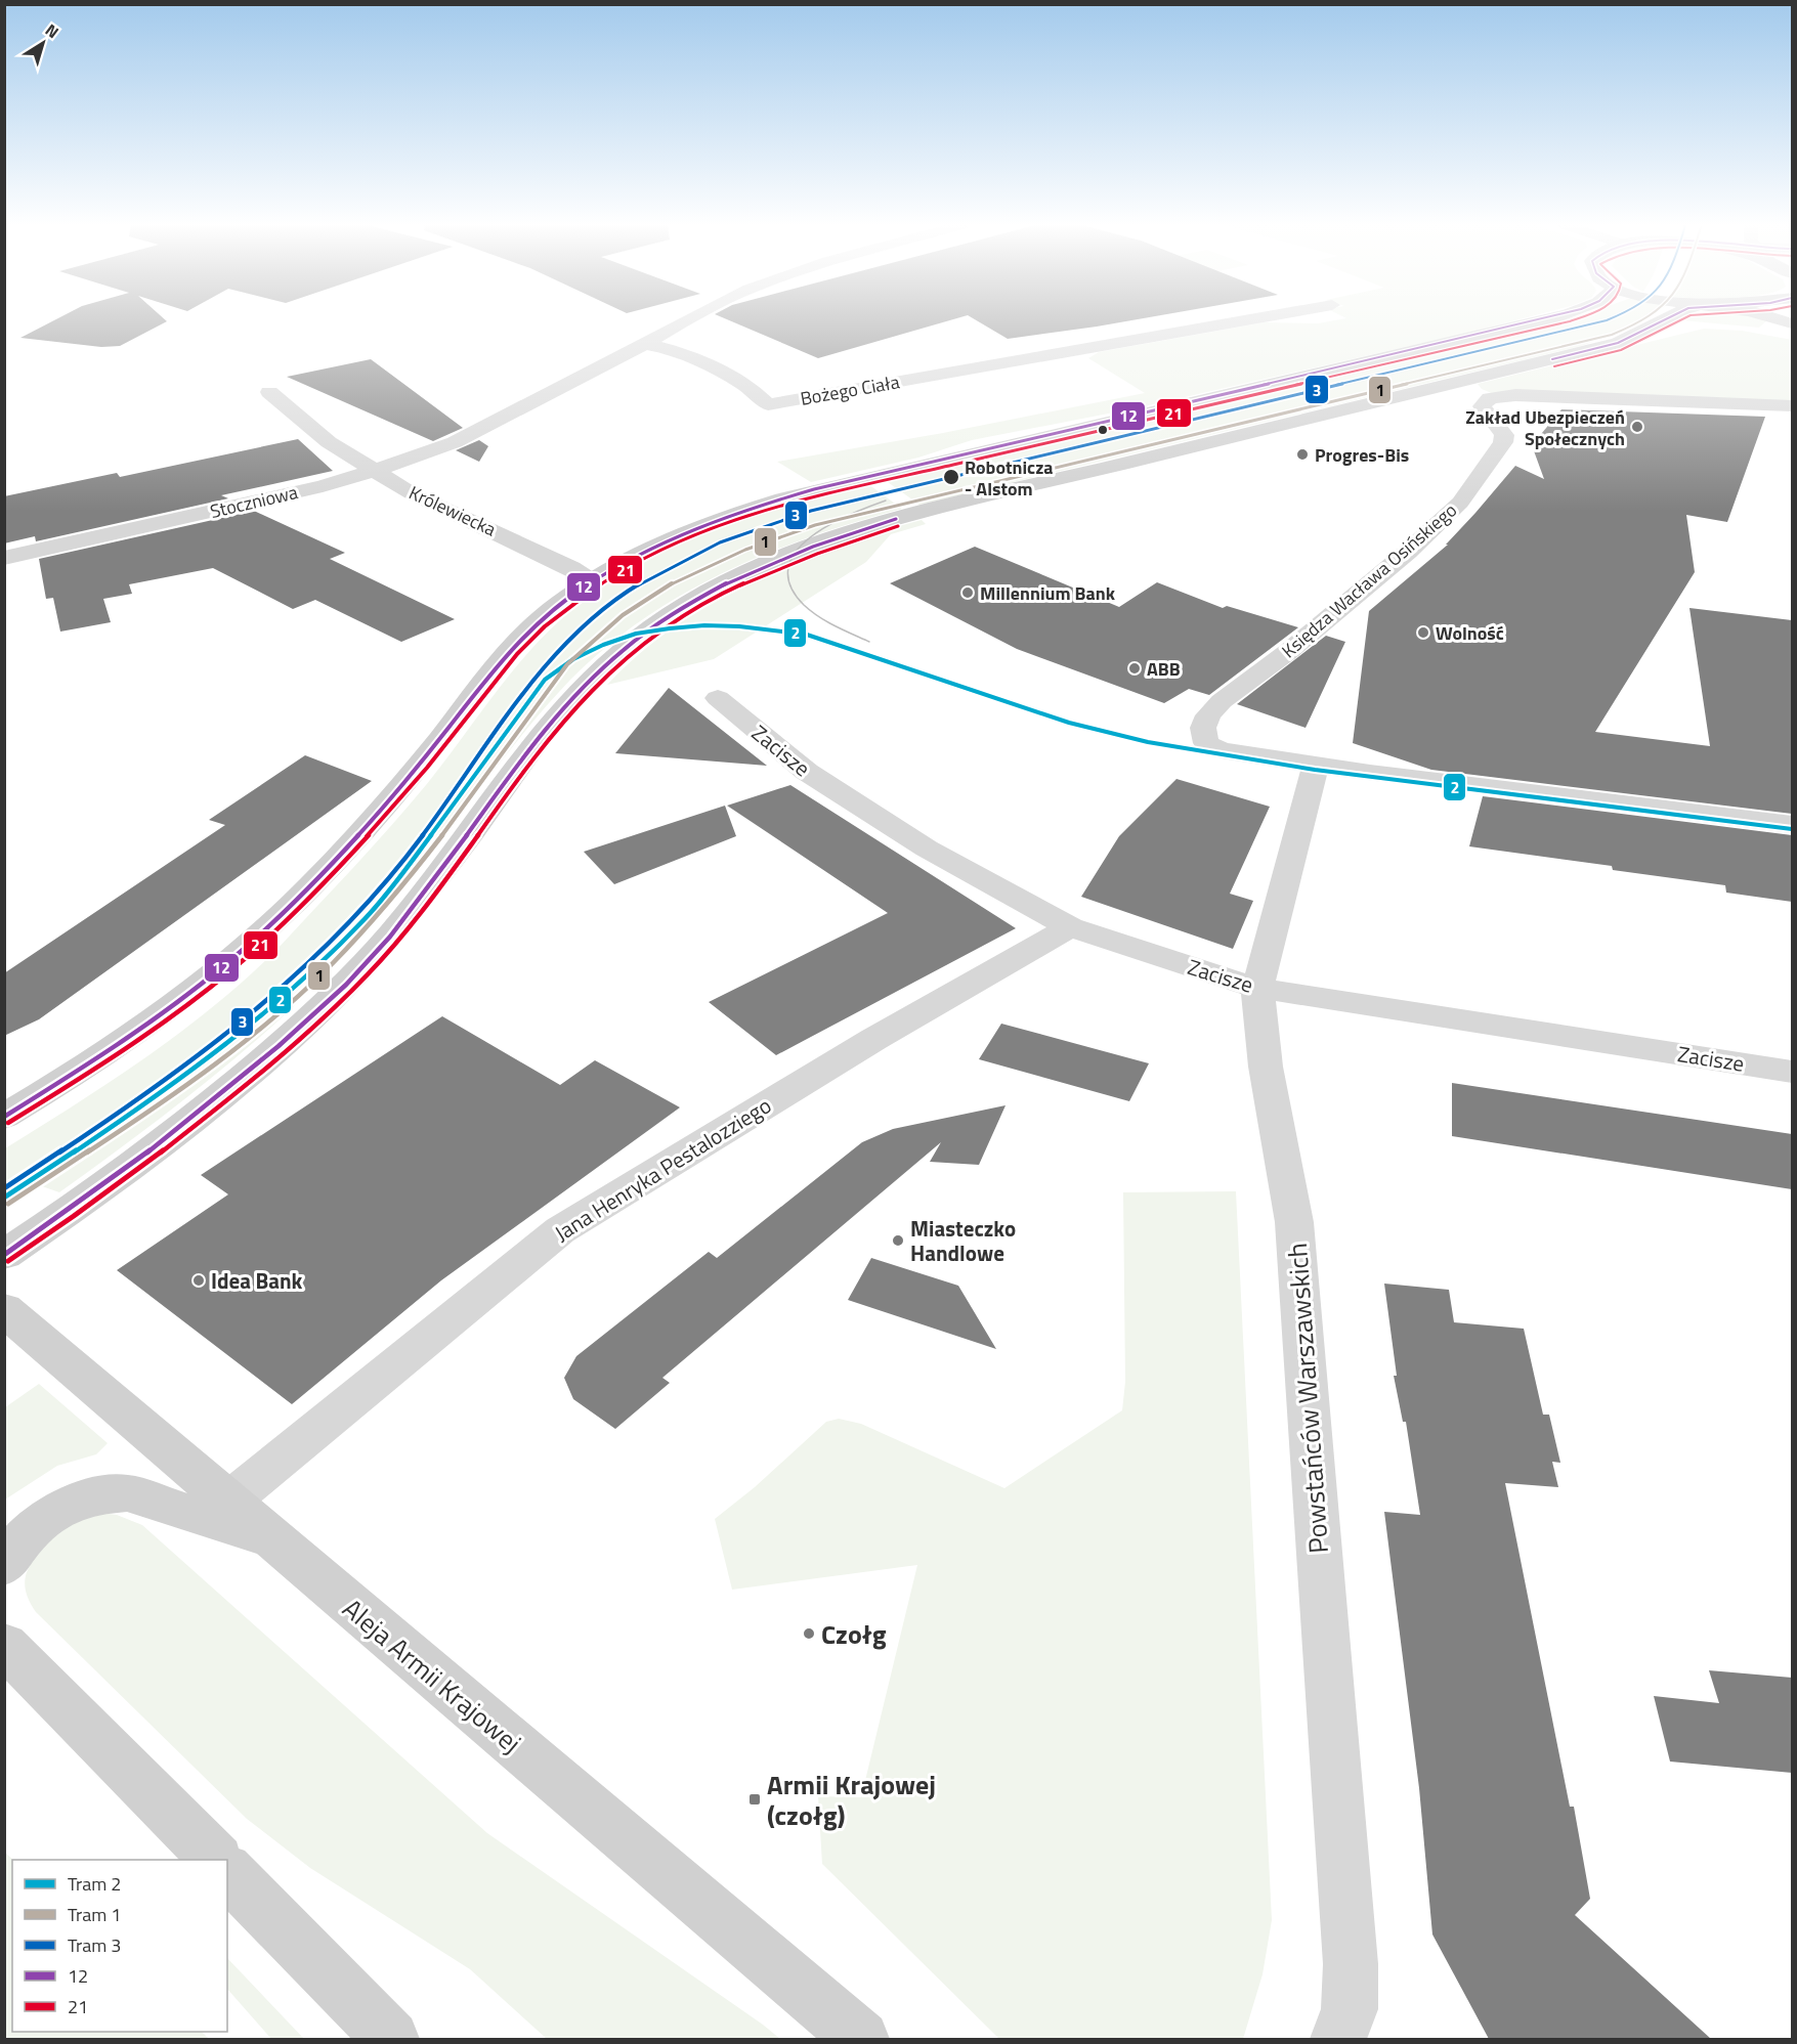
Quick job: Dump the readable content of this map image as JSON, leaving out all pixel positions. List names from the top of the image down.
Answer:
{
  "streets": {
    "main road": ["Aleja Armii Krajowej"],
    "street": [
      "Bożego Ciała",
      "Stoczniowa",
      "Królewiecka",
      "Księdza Wacława Osińskiego",
      "Zacisze",
      "Jana Henryka Pestalozziego",
      "Powstańców Warszawskich"
    ]
  },
  "crossings": [
    ["Bożego Ciała", "Stoczniowa"],
    ["Stoczniowa", "Królewiecka"],
    ["Księdza Wacława Osińskiego", "Powstańców Warszawskich"],
    ["Zacisze", "Jana Henryka Pestalozziego"],
    ["Zacisze", "Powstańców Warszawskich"],
    ["Jana Henryka Pestalozziego", "Aleja Armii Krajowej"]
  ],
  "places": {
    "other": [
      "Zakład Ubezpieczeń Społecznych",
      "Progres-Bis",
      "Robotnicza - Alstom",
      "Millennium Bank",
      "Wolność",
      "ABB",
      "Miasteczko Handlowe",
      "Idea Bank",
      "Czołg"
    ],
    "transit": ["Armii Krajowej (czołg)"]
  },
  "lines": [
    "tram line 1",
    "tram line 3",
    "transit line 12",
    "transit line 21",
    "tram line 2"
  ],
  "legend": [
    "Tram 2",
    "Tram 1",
    "Tram 3",
    "12",
    "21"
  ],
  "north": "top right"
}
